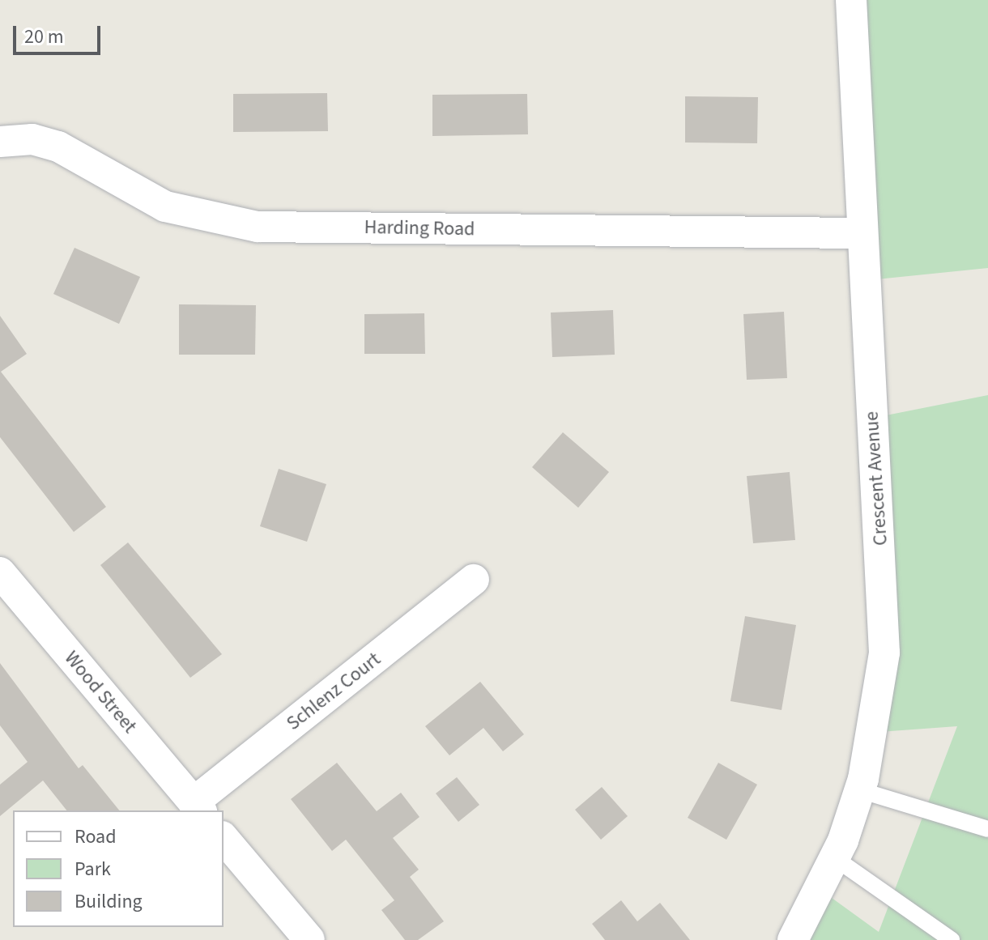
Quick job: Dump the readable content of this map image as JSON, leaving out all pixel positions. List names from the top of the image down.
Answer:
{
  "streets": {
    "street": [
      "Harding Road",
      "Crescent Avenue",
      "Schlenz Court",
      "Wood Street"
    ]
  },
  "crossings": [
    ["Harding Road", "Crescent Avenue"],
    ["Schlenz Court", "Wood Street"]
  ],
  "legend": ["Road", "Park", "Building"],
  "scale_bar": "20 m"
}
